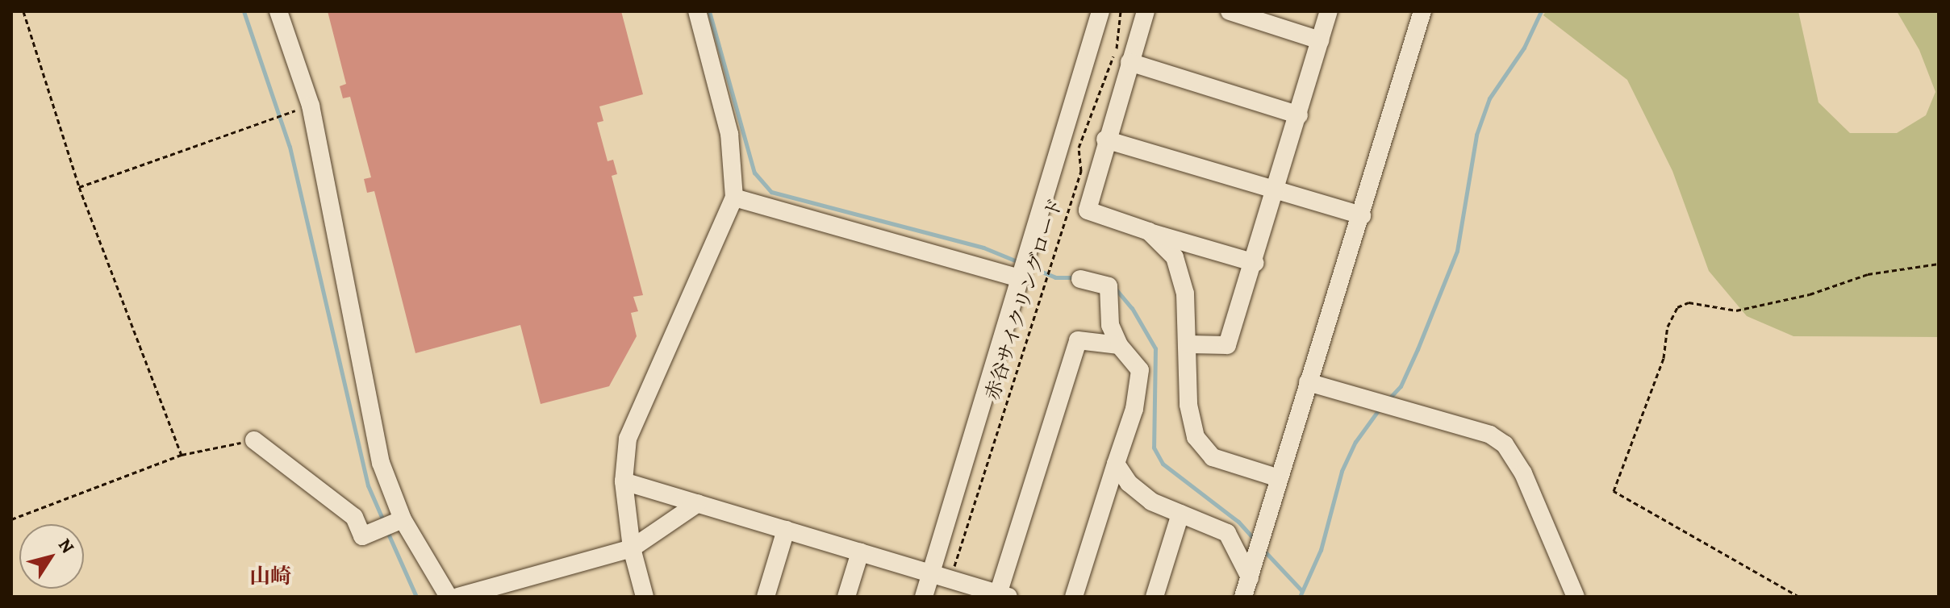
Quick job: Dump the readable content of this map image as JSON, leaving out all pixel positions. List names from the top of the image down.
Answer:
{
  "streets": {
    "path": ["赤谷サイクリングロード"]
  },
  "districts": ["山崎"],
  "north": "top right"
}
